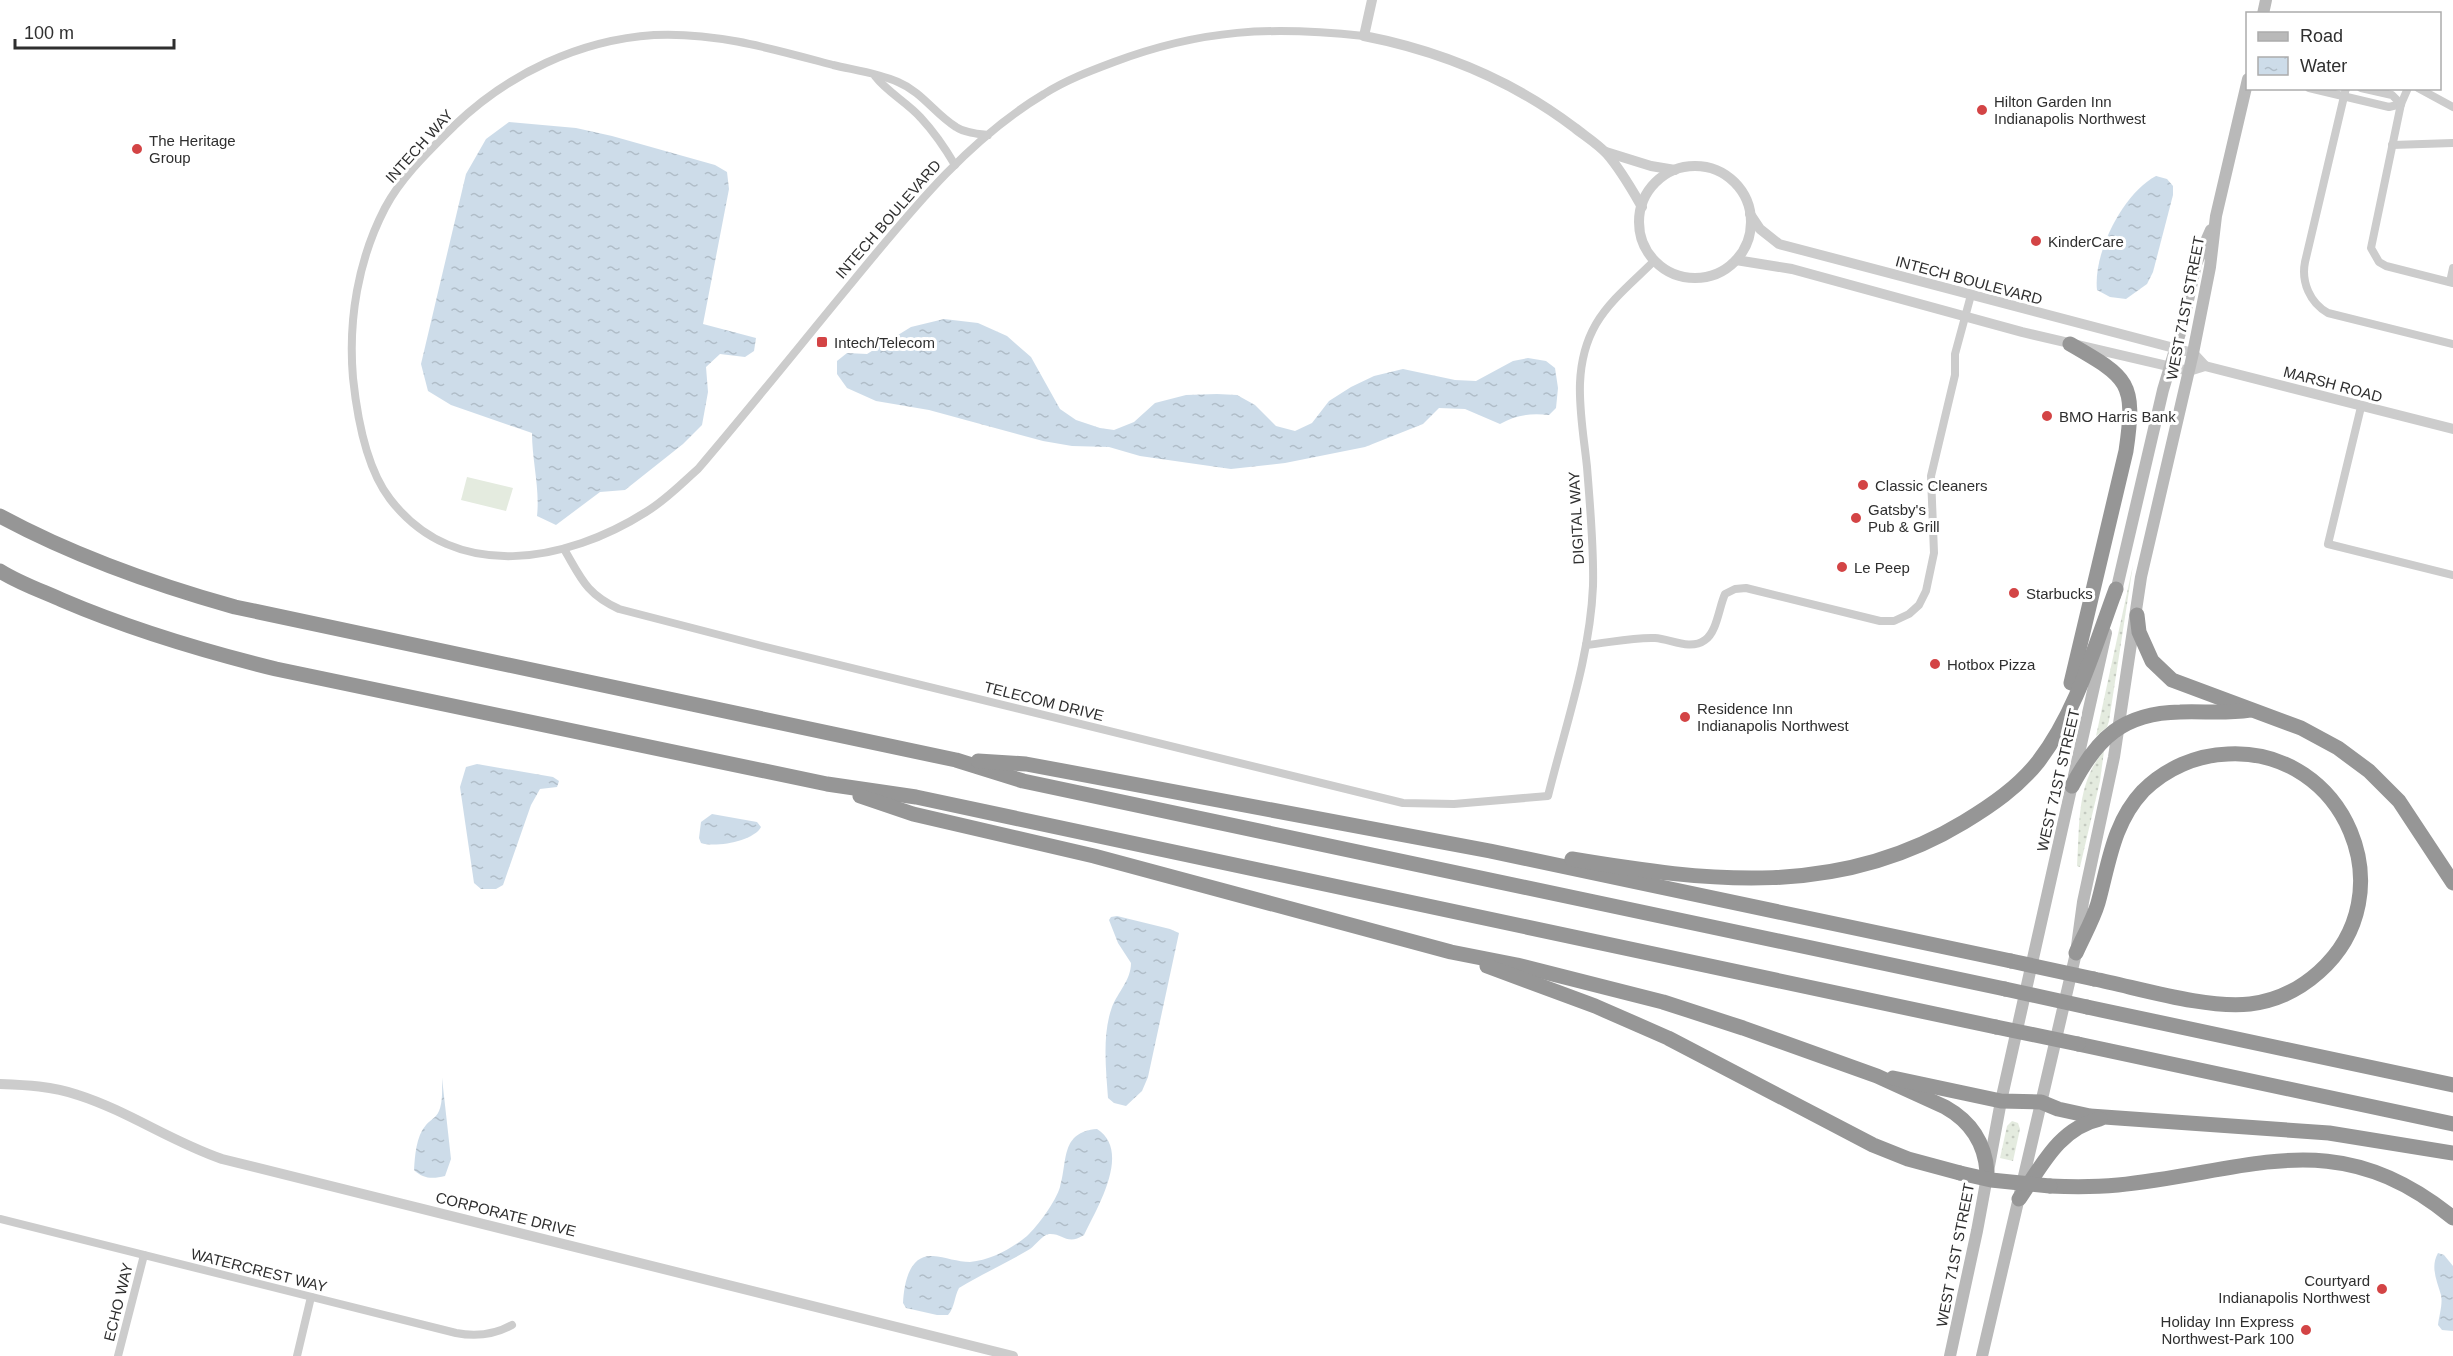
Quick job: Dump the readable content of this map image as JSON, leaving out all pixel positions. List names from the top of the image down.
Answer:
{
  "streets": {
    "main road": ["WEST 71ST STREET"],
    "street": [
      "INTECH WAY",
      "INTECH BOULEVARD",
      "MARSH ROAD",
      "DIGITAL WAY",
      "TELECOM DRIVE",
      "CORPORATE DRIVE",
      "WATERCREST WAY",
      "ECHO WAY"
    ]
  },
  "crossings": [
    ["INTECH WAY", "INTECH BOULEVARD"],
    ["INTECH BOULEVARD", "WEST 71ST STREET"],
    ["INTECH BOULEVARD", "DIGITAL WAY"],
    ["INTECH BOULEVARD", "TELECOM DRIVE"],
    ["DIGITAL WAY", "TELECOM DRIVE"],
    ["WATERCREST WAY", "ECHO WAY"]
  ],
  "places": {
    "other": [
      "Hilton Garden Inn Indianapolis Northwest",
      "The Heritage Group",
      "KinderCare",
      "BMO Harris Bank",
      "Classic Cleaners",
      "Gatsby's Pub & Grill",
      "Le Peep",
      "Starbucks",
      "Hotbox Pizza",
      "Residence Inn Indianapolis Northwest",
      "Courtyard Indianapolis Northwest",
      "Holiday Inn Express Northwest-Park 100"
    ],
    "transit": ["Intech/Telecom"]
  },
  "legend": ["Road", "Water"],
  "scale_bar": "100 m"
}
